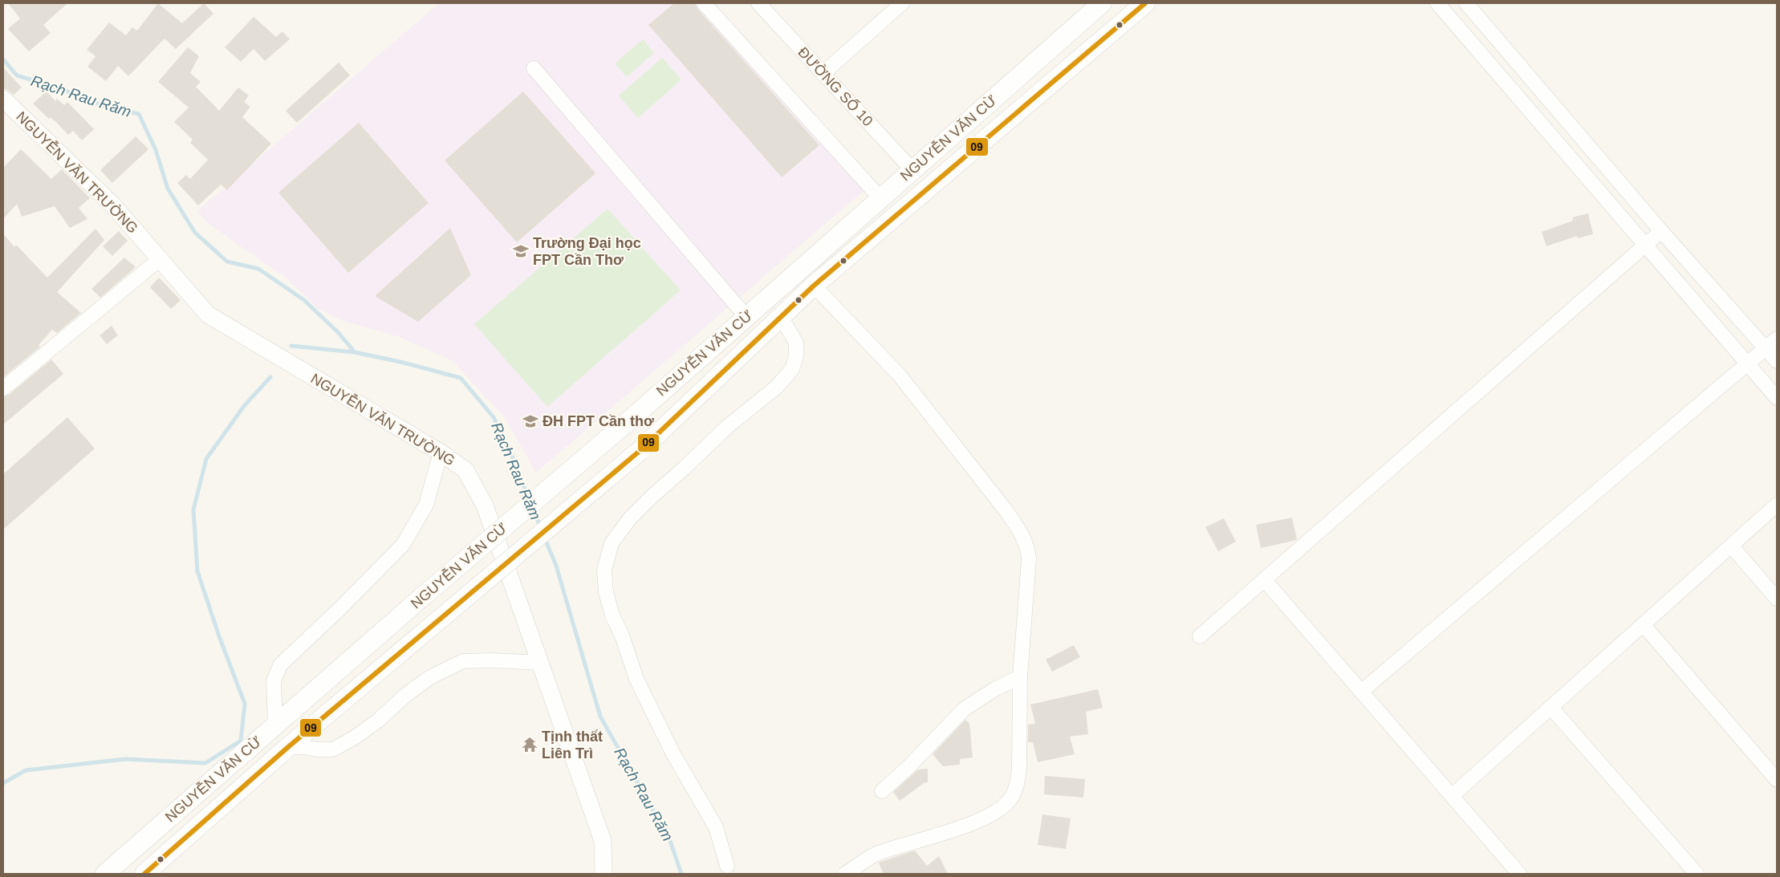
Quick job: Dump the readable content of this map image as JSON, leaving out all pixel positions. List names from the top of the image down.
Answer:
{
  "streets": {
    "main road": ["NGUYỄN VĂN CỪ"],
    "street": ["ĐƯỜNG SỐ 10", "NGUYỄN VĂN TRƯỜNG"]
  },
  "crossings": [
    ["ĐƯỜNG SỐ 10", "NGUYỄN VĂN CỪ"]
  ],
  "water": ["Rạch Rau Răm"],
  "places": {
    "school or university": ["Trường Đại học FPT Cần Thơ", "ĐH FPT Cần thơ"],
    "temple": ["Tịnh thất Liên Trì"]
  },
  "lines": ["transit line 09"]
}
